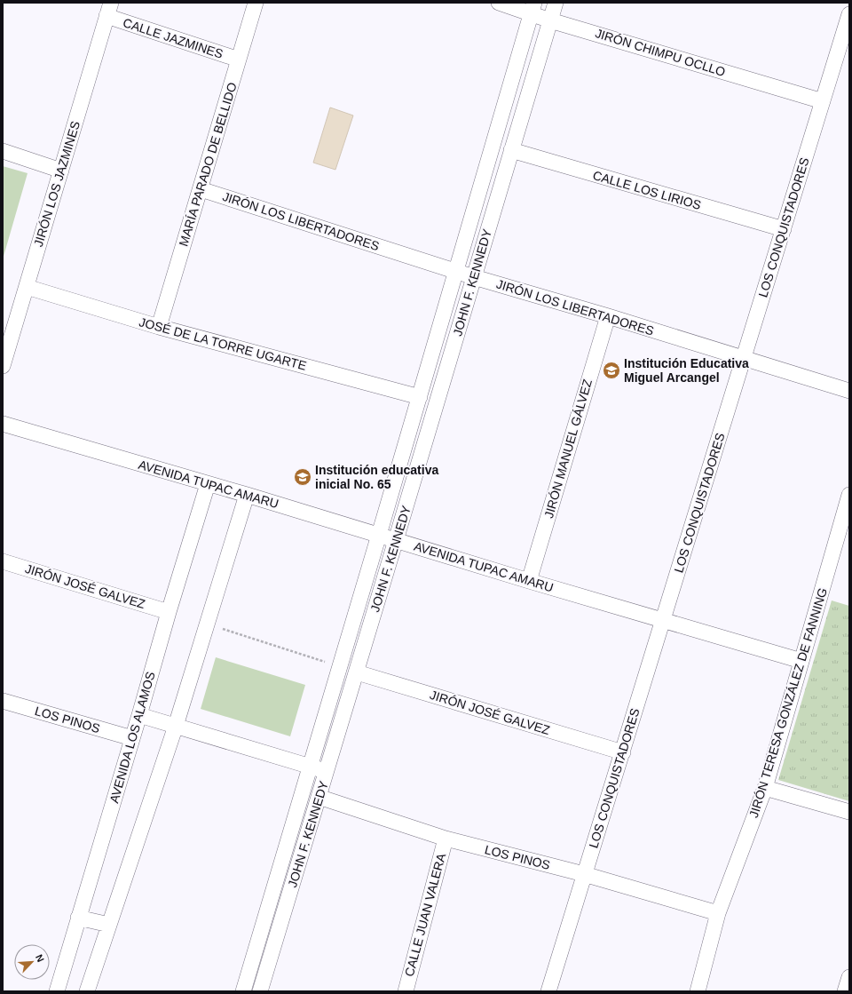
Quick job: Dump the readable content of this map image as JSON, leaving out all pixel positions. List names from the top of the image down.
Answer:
{
  "streets": {
    "street": [
      "CALLE JAZMINES",
      "JIRÓN CHIMPU OCLLO",
      "MARÍA PARADO DE BELLIDO",
      "JIRÓN LOS JAZMINES",
      "CALLE LOS LIRIOS",
      "JIRÓN LOS LIBERTADORES",
      "LOS CONQUISTADORES",
      "JOHN F. KENNEDY",
      "JOSÉ DE LA TORRE UGARTE",
      "JIRÓN MANUEL GÁLVEZ",
      "AVENIDA TUPAC AMARU",
      "JIRÓN JOSÉ GALVEZ",
      "JIRÓN TERESA GONZÁLEZ DE FANNING",
      "LOS PINOS",
      "AVENIDA LOS ALAMOS",
      "CALLE JUAN VALERA"
    ]
  },
  "crossings": [
    ["CALLE JAZMINES", "MARÍA PARADO DE BELLIDO"],
    ["CALLE JAZMINES", "JIRÓN LOS JAZMINES"],
    ["JIRÓN CHIMPU OCLLO", "LOS CONQUISTADORES"],
    ["JIRÓN CHIMPU OCLLO", "JOHN F. KENNEDY"],
    ["MARÍA PARADO DE BELLIDO", "JIRÓN LOS LIBERTADORES"],
    ["MARÍA PARADO DE BELLIDO", "JOSÉ DE LA TORRE UGARTE"],
    ["JIRÓN LOS JAZMINES", "JOSÉ DE LA TORRE UGARTE"],
    ["CALLE LOS LIRIOS", "LOS CONQUISTADORES"],
    ["CALLE LOS LIRIOS", "JOHN F. KENNEDY"],
    ["JIRÓN LOS LIBERTADORES", "LOS CONQUISTADORES"],
    ["JIRÓN LOS LIBERTADORES", "JOHN F. KENNEDY"],
    ["JIRÓN LOS LIBERTADORES", "JIRÓN MANUEL GÁLVEZ"],
    ["LOS CONQUISTADORES", "AVENIDA TUPAC AMARU"],
    ["LOS CONQUISTADORES", "JIRÓN JOSÉ GALVEZ"],
    ["LOS CONQUISTADORES", "LOS PINOS"],
    ["JOHN F. KENNEDY", "JOSÉ DE LA TORRE UGARTE"],
    ["JOHN F. KENNEDY", "AVENIDA TUPAC AMARU"],
    ["JOHN F. KENNEDY", "JIRÓN JOSÉ GALVEZ"],
    ["JOHN F. KENNEDY", "LOS PINOS"],
    ["JIRÓN MANUEL GÁLVEZ", "AVENIDA TUPAC AMARU"],
    ["AVENIDA TUPAC AMARU", "JIRÓN TERESA GONZÁLEZ DE FANNING"],
    ["AVENIDA TUPAC AMARU", "AVENIDA LOS ALAMOS"],
    ["JIRÓN JOSÉ GALVEZ", "AVENIDA LOS ALAMOS"],
    ["JIRÓN TERESA GONZÁLEZ DE FANNING", "LOS PINOS"],
    ["LOS PINOS", "AVENIDA LOS ALAMOS"],
    ["LOS PINOS", "CALLE JUAN VALERA"]
  ],
  "places": {
    "school or university": ["Institución Educativa Miguel Arcangel", "Institución educativa inicial No. 65"]
  },
  "north": "top right"
}
